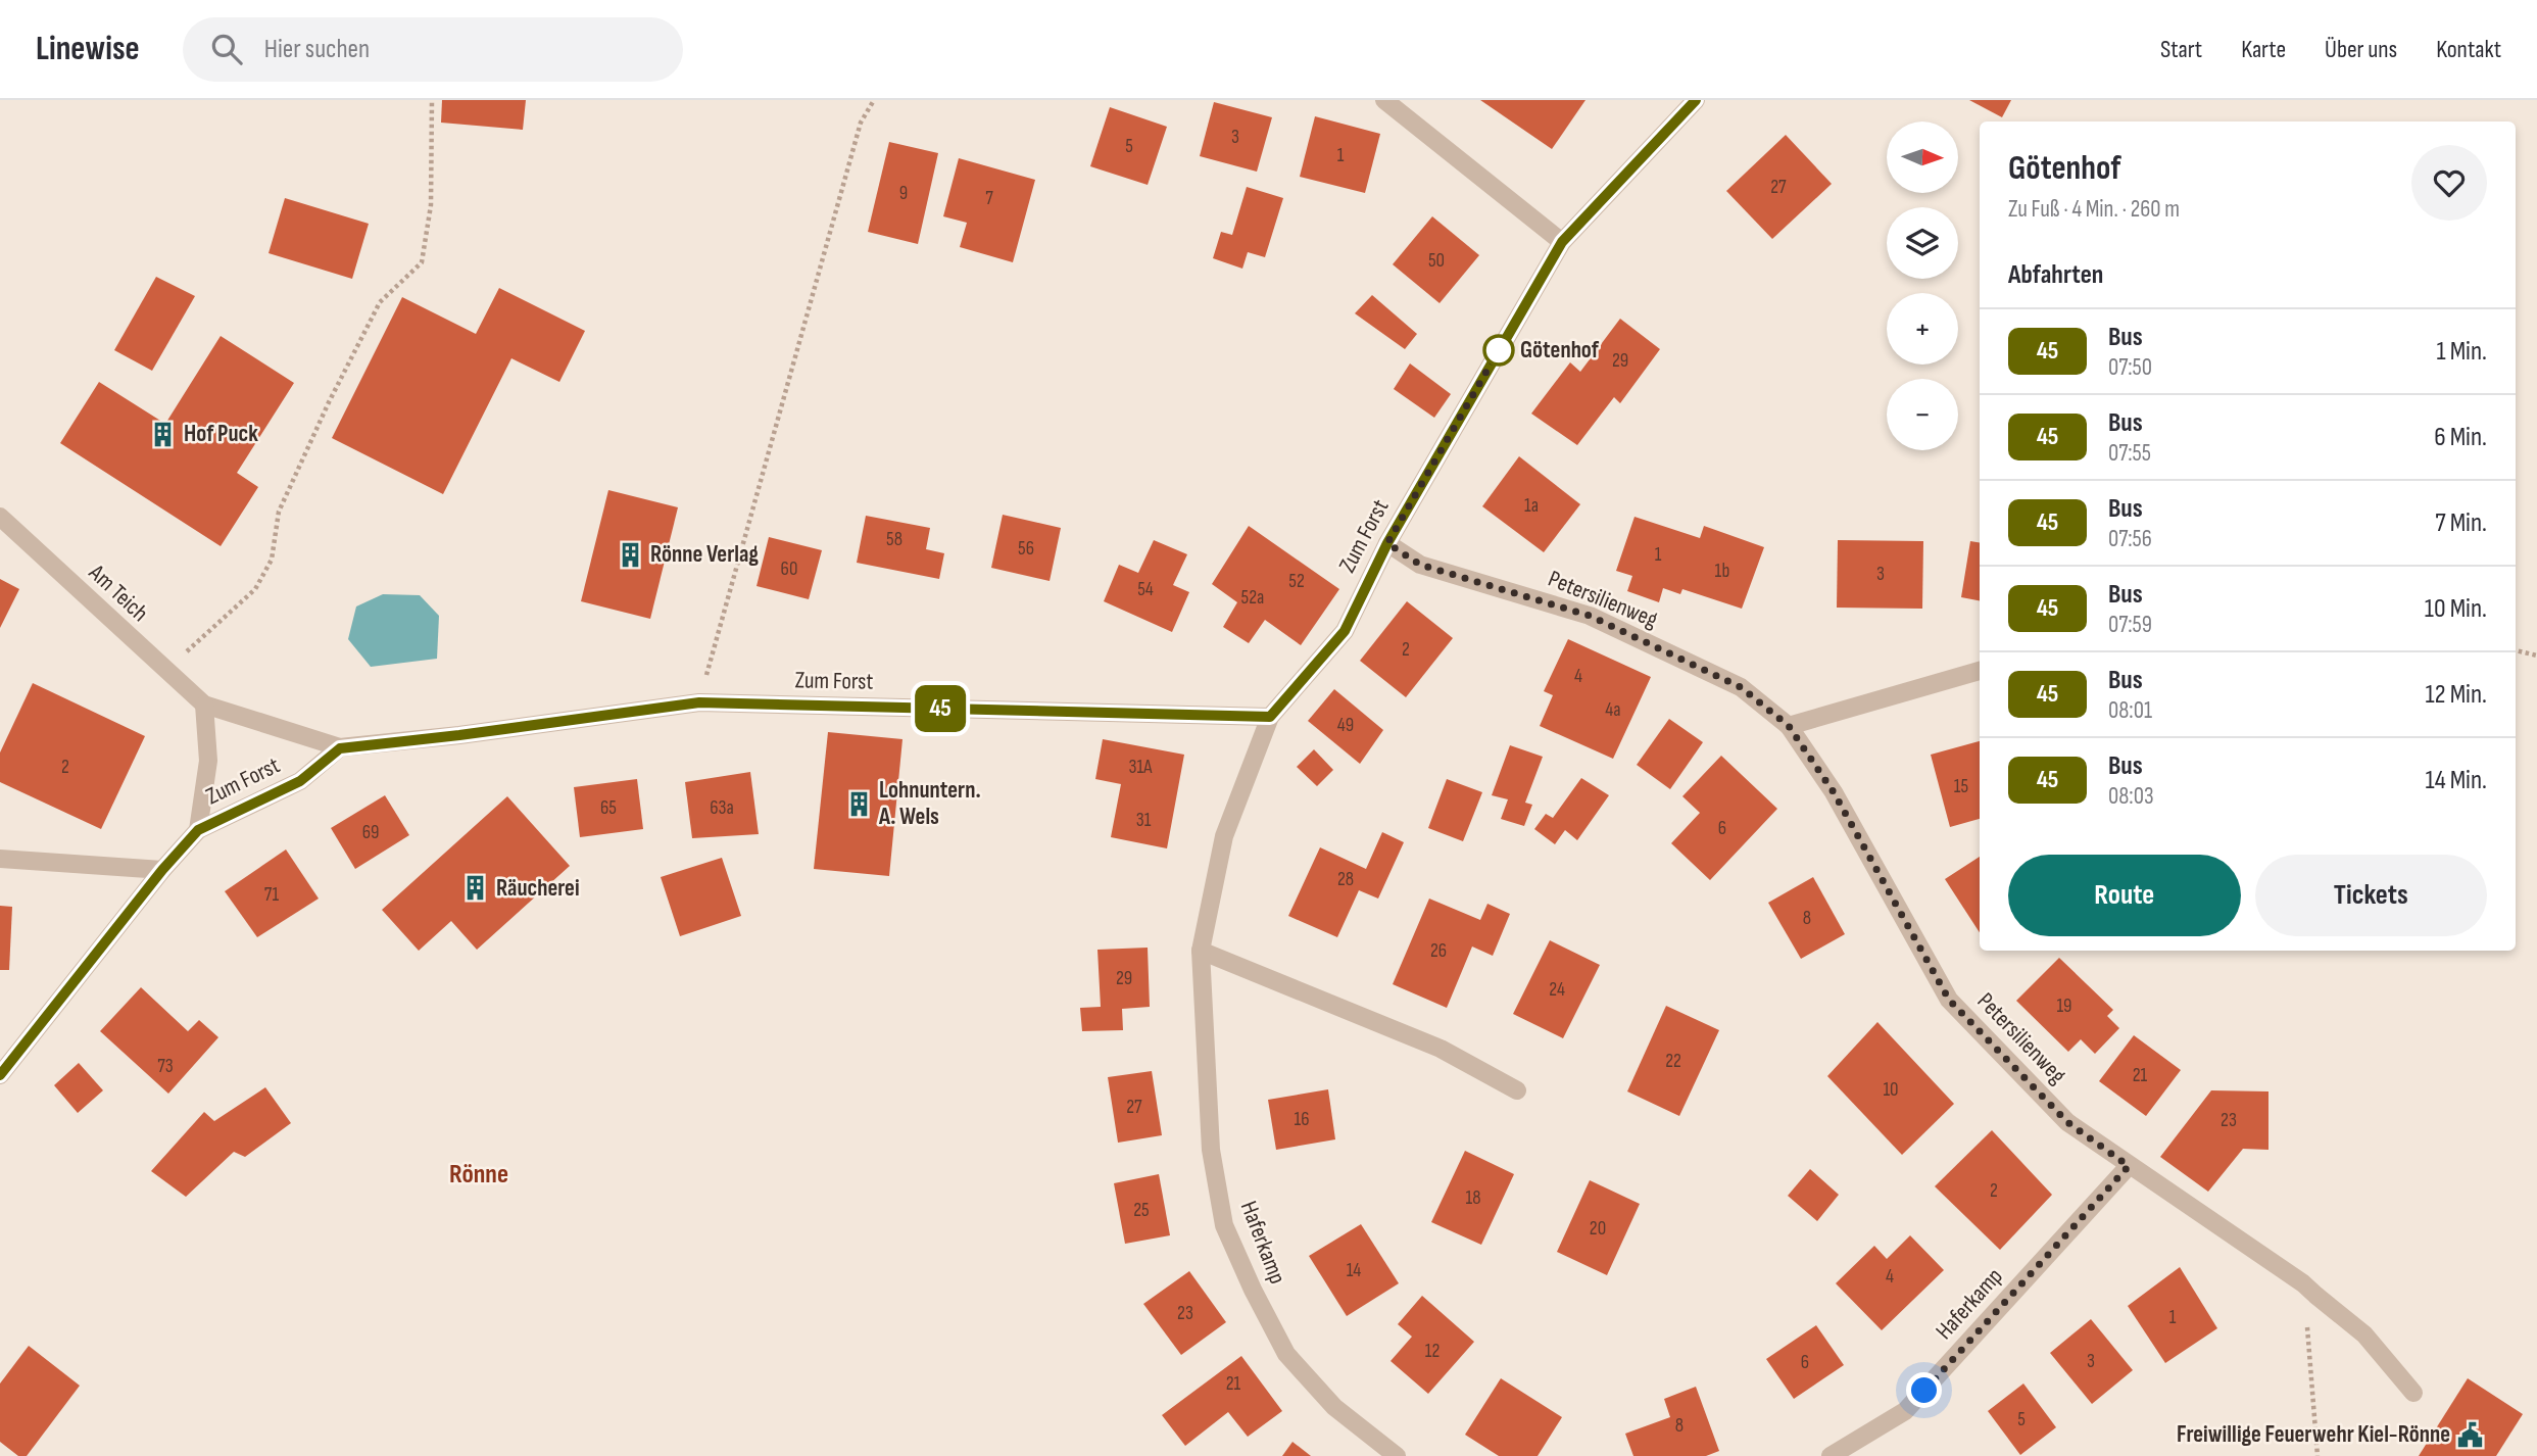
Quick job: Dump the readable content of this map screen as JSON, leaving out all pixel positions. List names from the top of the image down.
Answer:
{
  "streets": {
    "street": [
      "Zum Forst",
      "Am Teich",
      "Petersilienweg",
      "Haferkamp"
    ]
  },
  "crossings": [
    ["Zum Forst", "Am Teich"],
    ["Zum Forst", "Petersilienweg"],
    ["Zum Forst", "Haferkamp"],
    ["Petersilienweg", "Haferkamp"]
  ],
  "districts": ["Rönne"],
  "places": {
    "other": ["Götenhof"],
    "building": [
      "Hof Puck",
      "Rönne Verlag",
      "Lohnuntern. A. Wels",
      "Räucherei"
    ],
    "public building": ["Freiwillige Feuerwehr Kiel-Rönne"]
  },
  "lines": ["bus line 45"],
  "house_numbers": [
    "3",
    "5",
    "1",
    "27",
    "9",
    "7",
    "50",
    "29",
    "1a",
    "58",
    "56",
    "1",
    "60",
    "1b",
    "3",
    "52",
    "54",
    "52a",
    "2",
    "4",
    "4a",
    "49",
    "2",
    "31A",
    "15",
    "65",
    "63a",
    "31",
    "6",
    "69",
    "28",
    "71",
    "8",
    "26",
    "29",
    "24",
    "19",
    "22",
    "73",
    "21",
    "10",
    "27",
    "16",
    "23",
    "2",
    "18",
    "25",
    "20",
    "14",
    "4",
    "23",
    "1",
    "12",
    "3",
    "6",
    "21",
    "5",
    "8"
  ],
  "north": "right",
  "page": {
    "header": "Linewise",
    "search": "Hier suchen",
    "nav": [
      "Start",
      "Karte",
      "Über uns",
      "Kontakt"
    ],
    "on_map": "45",
    "map_buttons": ["+", "−"],
    "heading": [
      ["Götenhof", "Zu Fuß · 4 Min. · 260 m"],
      "Abfahrten"
    ],
    "list": [
      {
        "mark": "45",
        "name": "Bus",
        "note": "07:50",
        "value": "1 Min."
      },
      {
        "mark": "45",
        "name": "Bus",
        "note": "07:55",
        "value": "6 Min."
      },
      {
        "mark": "45",
        "name": "Bus",
        "note": "07:56",
        "value": "7 Min."
      },
      {
        "mark": "45",
        "name": "Bus",
        "note": "07:59",
        "value": "10 Min."
      },
      {
        "mark": "45",
        "name": "Bus",
        "note": "08:01",
        "value": "12 Min."
      },
      {
        "mark": "45",
        "name": "Bus",
        "note": "08:03",
        "value": "14 Min."
      }
    ],
    "buttons": ["Route", "Tickets"]
  }
}
